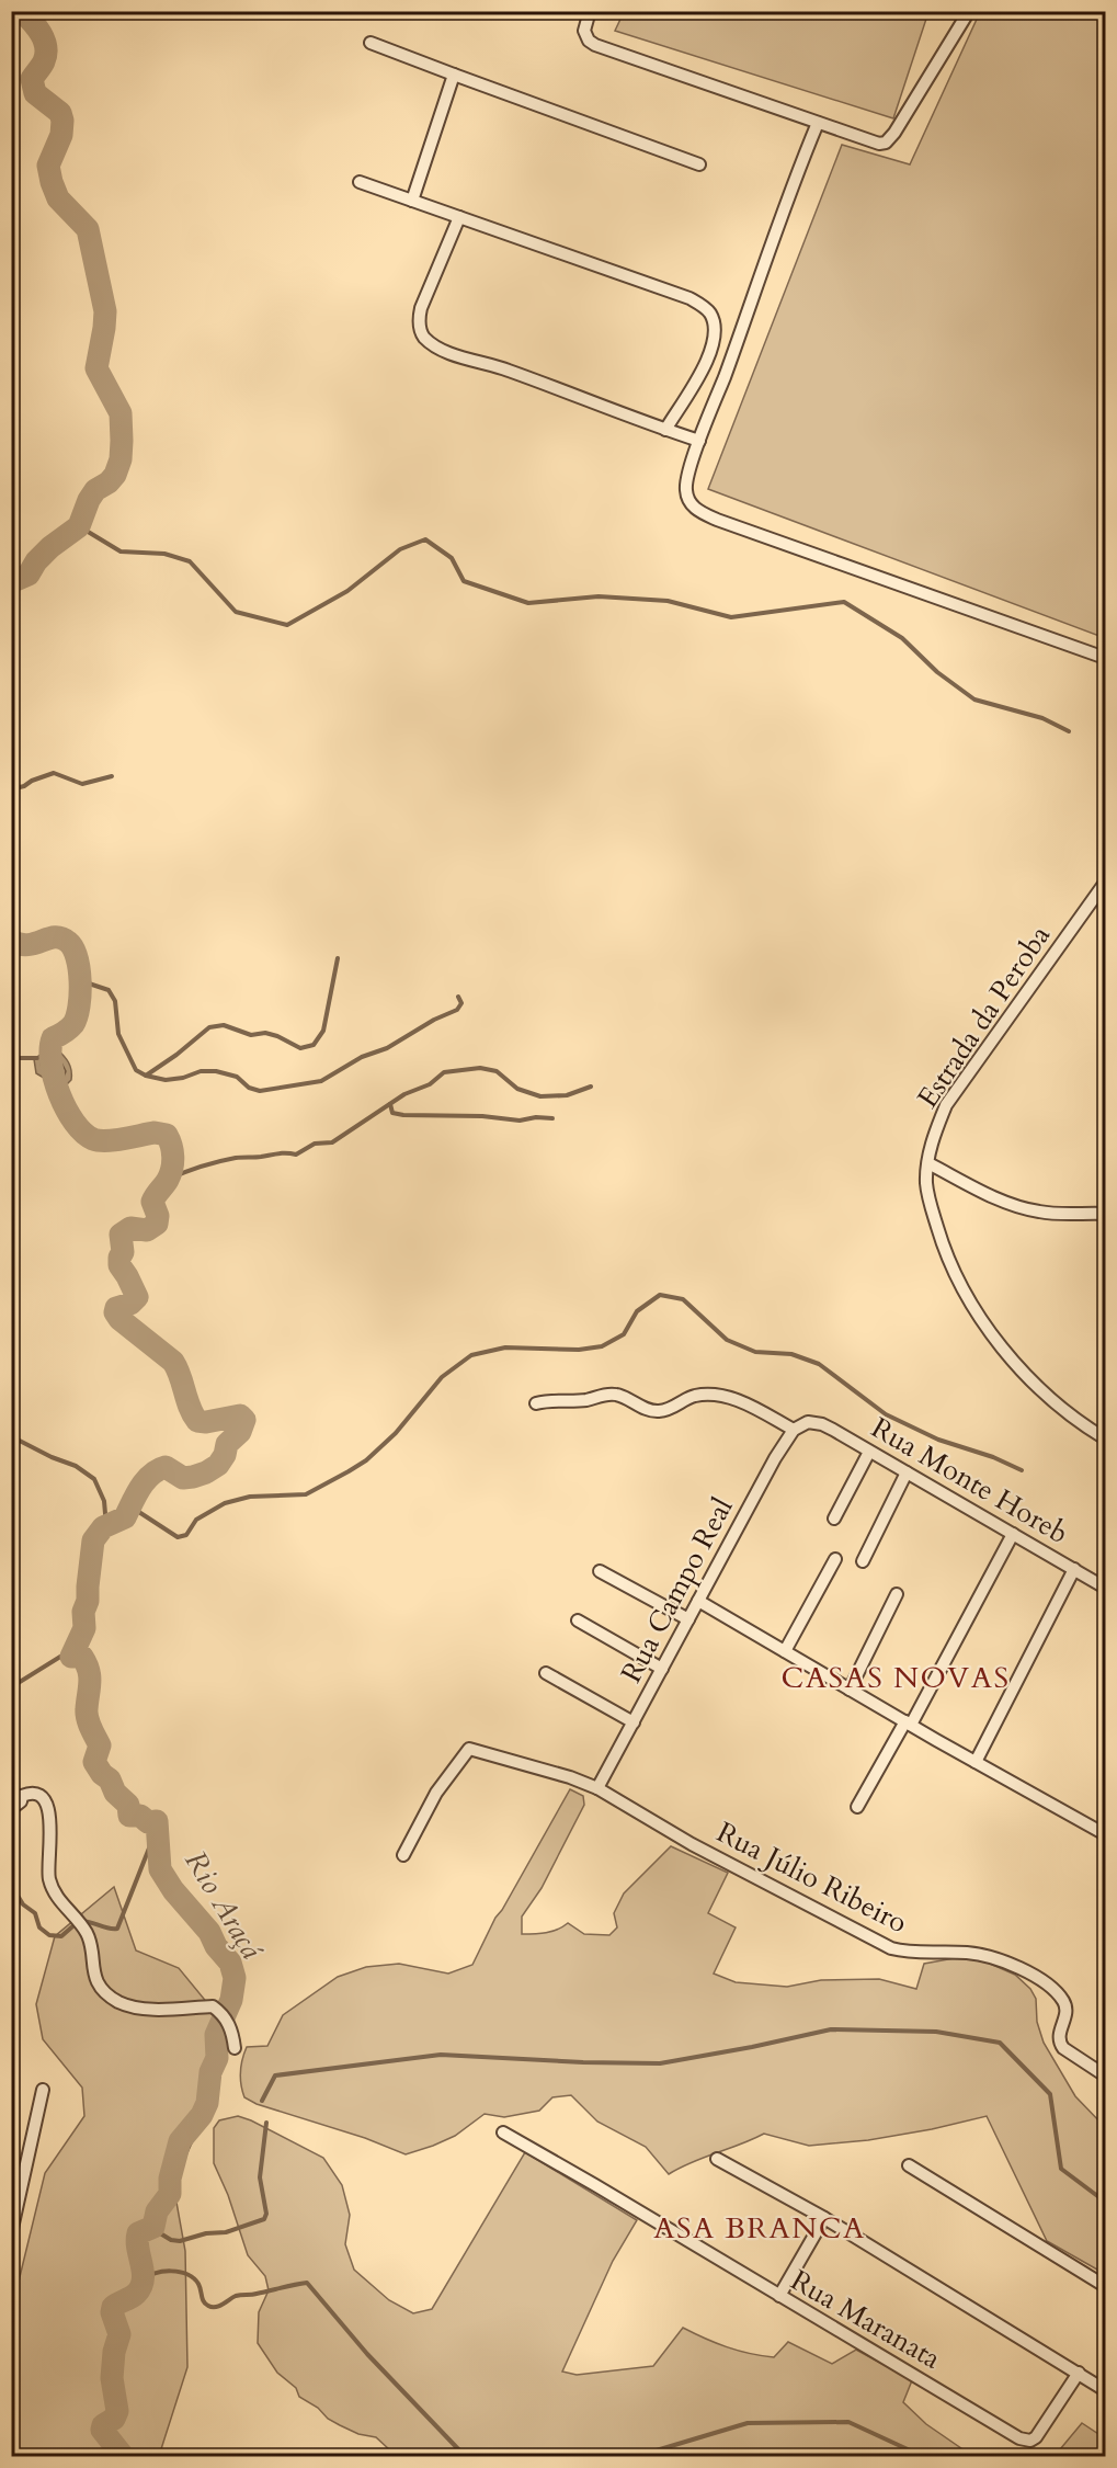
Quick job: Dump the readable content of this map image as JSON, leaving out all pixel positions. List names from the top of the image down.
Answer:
{
  "streets": {
    "street": [
      "Estrada da Peroba",
      "Rua Monte Horeb",
      "Rua Campo Real",
      "Rua Júlio Ribeiro",
      "Rua Maranata"
    ]
  },
  "crossings": [
    ["Rua Monte Horeb", "Rua Campo Real"],
    ["Rua Campo Real", "Rua Júlio Ribeiro"]
  ],
  "districts": ["CASAS NOVAS", "ASA BRANCA"],
  "water": ["Rio Araçá"]
}
